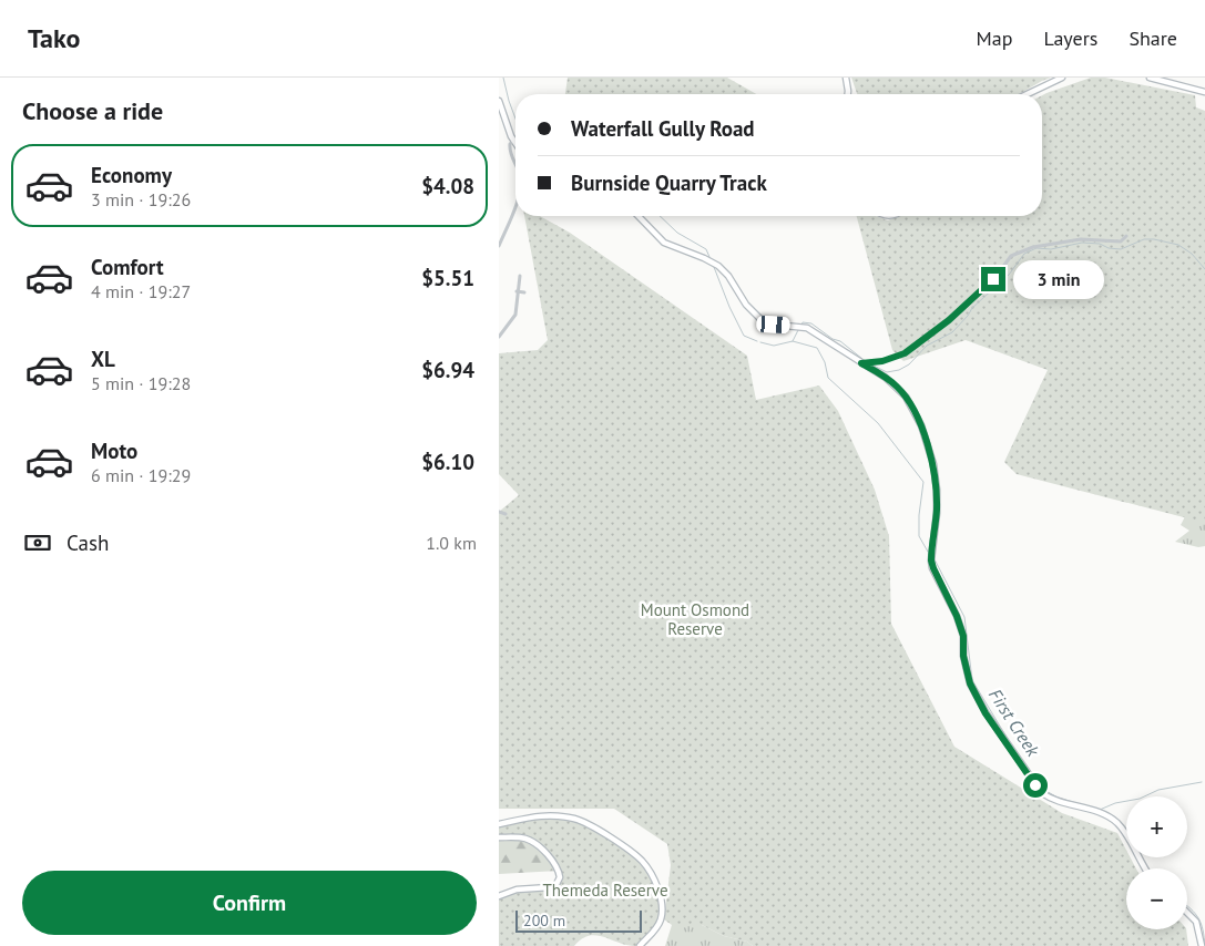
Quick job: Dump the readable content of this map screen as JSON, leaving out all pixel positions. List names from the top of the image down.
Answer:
{
  "water": ["First Creek"],
  "parks": ["Mount Osmond Reserve", "Themeda Reserve"],
  "scale_bar": "200 m",
  "page": {
    "header": "Tako",
    "nav": ["Map", "Layers", "Share"],
    "heading": "Choose a ride",
    "banner": ["Waterfall Gully Road", "Burnside Quarry Track"],
    "list": [
      {
        "name": "Economy",
        "note": "3 min · 19:26",
        "value": "$4.08"
      },
      {
        "name": "Comfort",
        "note": "4 min · 19:27",
        "value": "$5.51"
      },
      {
        "name": "XL",
        "note": "5 min · 19:28",
        "value": "$6.94"
      },
      {
        "name": "Moto",
        "note": "6 min · 19:29",
        "value": "$6.10"
      }
    ],
    "bubble": "3 min",
    "pay": ["Cash", "1.0 km"],
    "map_buttons": ["+", "−"],
    "buttons": "Confirm",
    "scale": "200 m"
  }
}
